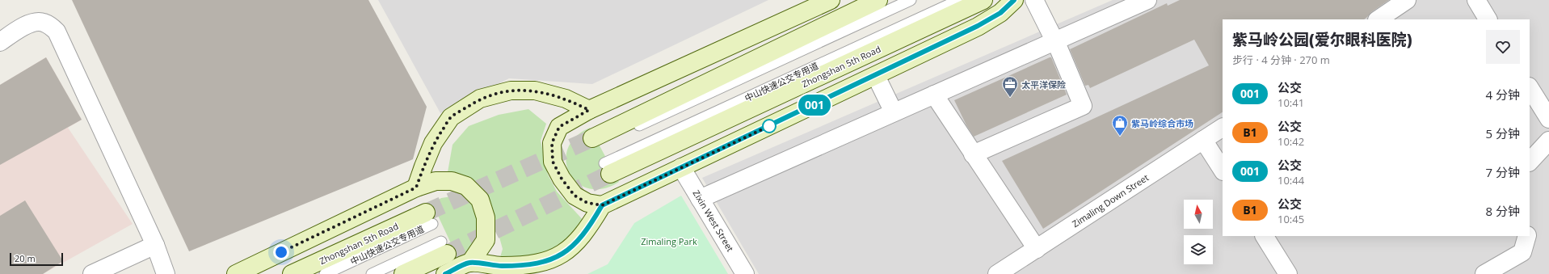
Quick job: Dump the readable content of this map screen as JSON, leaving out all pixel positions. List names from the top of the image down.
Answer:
{
  "streets": {
    "main road": ["Zhongshan 5th Road"],
    "street": ["Zimaling Down Street", "Zixin West Street"],
    "lane": ["中山快速公交专用道"]
  },
  "crossings": [
    ["Zhongshan 5th Road", "中山快速公交专用道"]
  ],
  "parks": ["Zimaling Park"],
  "places": {
    "office": ["太平洋保险"],
    "shop": ["紫马岭综合市场"]
  },
  "lines": ["bus line 001"],
  "scale_bar": "20 m",
  "north": "top",
  "page": {
    "on_map": "001",
    "heading": ["紫马岭公园(爱尔眼科医院)", "步行 · 4 分钟 · 270 m"],
    "list": [
      {
        "mark": "001",
        "name": "公交",
        "note": "10:41",
        "value": "4 分钟"
      },
      {
        "mark": "B1",
        "name": "公交",
        "note": "10:42",
        "value": "5 分钟"
      },
      {
        "mark": "001",
        "name": "公交",
        "note": "10:44",
        "value": "7 分钟"
      },
      {
        "mark": "B1",
        "name": "公交",
        "note": "10:45",
        "value": "8 分钟"
      }
    ],
    "scale": "20 m"
  }
}
